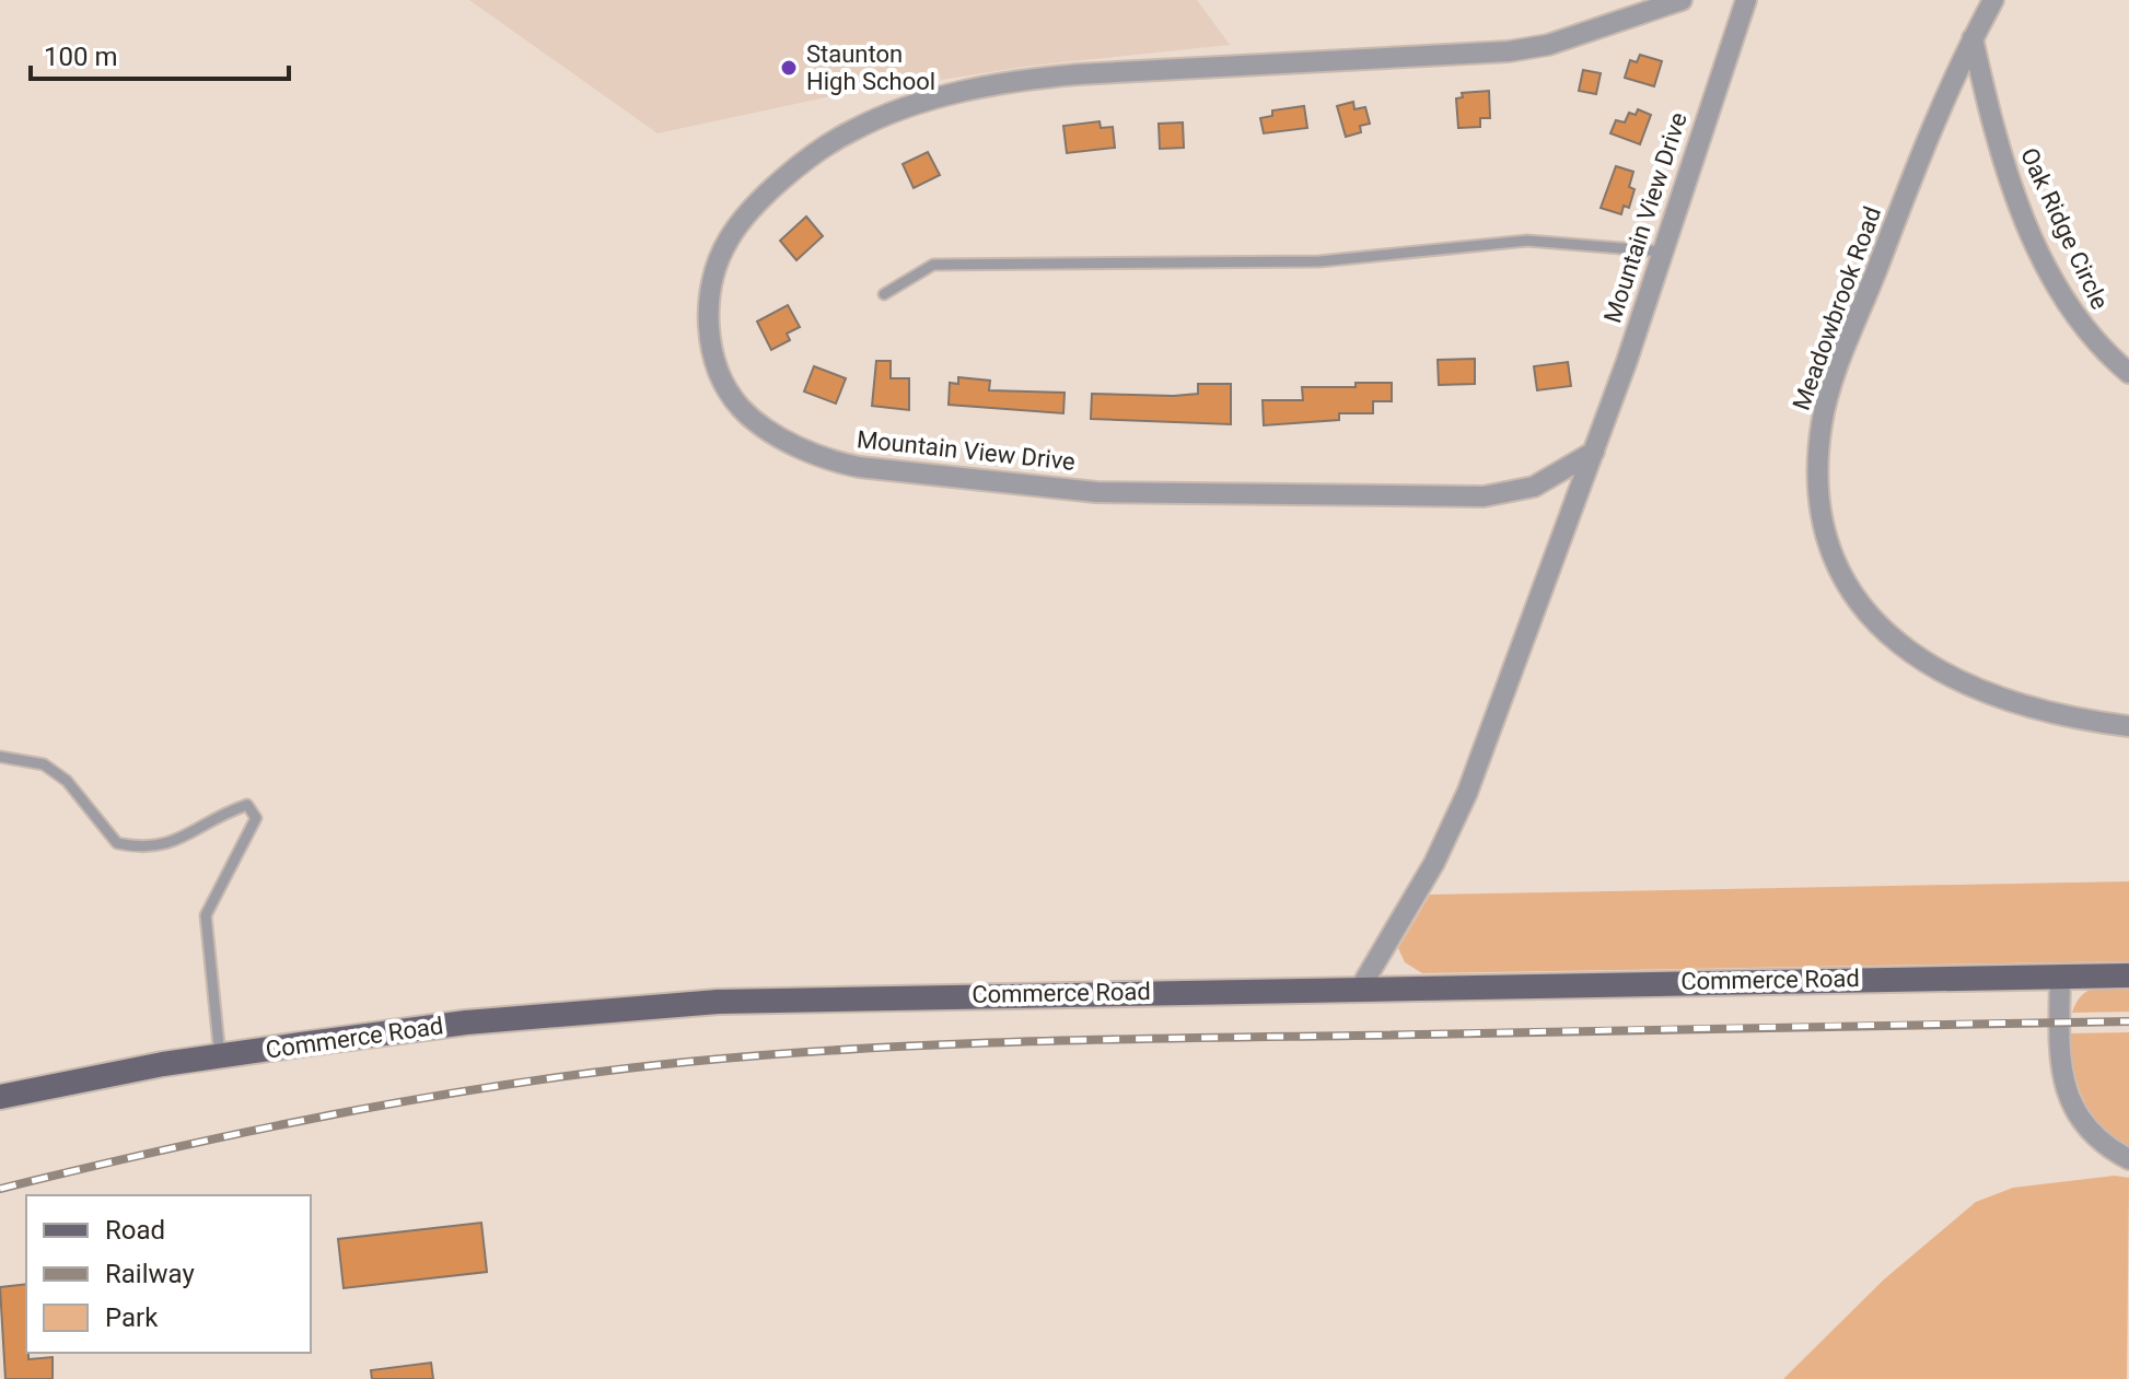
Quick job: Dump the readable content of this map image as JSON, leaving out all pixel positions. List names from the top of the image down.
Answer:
{
  "streets": {
    "main road": ["Commerce Road"],
    "street": ["Mountain View Drive", "Oak Ridge Circle", "Meadowbrook Road"]
  },
  "crossings": [
    ["Mountain View Drive", "Commerce Road"],
    ["Oak Ridge Circle", "Meadowbrook Road"]
  ],
  "places": ["Staunton High School"],
  "legend": ["Road", "Railway", "Park"],
  "scale_bar": "100 m"
}
